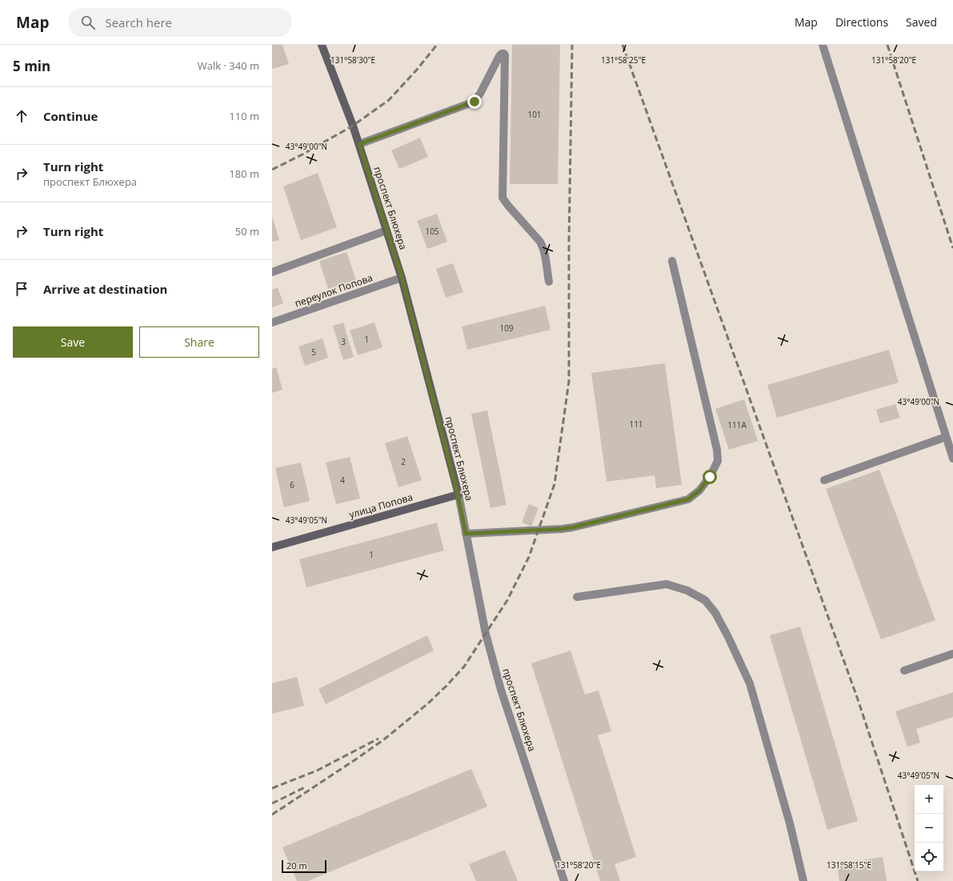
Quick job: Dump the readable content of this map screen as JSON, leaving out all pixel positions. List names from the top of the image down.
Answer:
{
  "streets": {
    "street": ["проспект Блюхера", "переулок Попова", "улица Попова"]
  },
  "crossings": [
    ["проспект Блюхера", "переулок Попова"],
    ["проспект Блюхера", "улица Попова"]
  ],
  "house_numbers": [
    "101",
    "105",
    "109",
    "1",
    "3",
    "5",
    "111",
    "111А",
    "2",
    "4",
    "6",
    "1"
  ],
  "scale_bar": "20 m",
  "page": {
    "header": "Map",
    "search": "Search here",
    "nav": ["Map", "Directions", "Saved"],
    "heading": ["5 min", "Walk · 340 m"],
    "list": [
      ["Continue", "110 m"],
      ["Turn right", "проспект Блюхера", "180 m"],
      ["Turn right", "50 m"],
      "Arrive at destination"
    ],
    "buttons": ["Save", "Share"],
    "map_buttons": ["+", "−"],
    "scale": "20 m"
  },
  "coordinates": [
    "131°58'30\"E",
    "131°58'25\"E",
    "131°58'20\"E",
    "43°49'00\"N",
    "43°49'05\"N",
    "131°58'15\"E"
  ]
}
